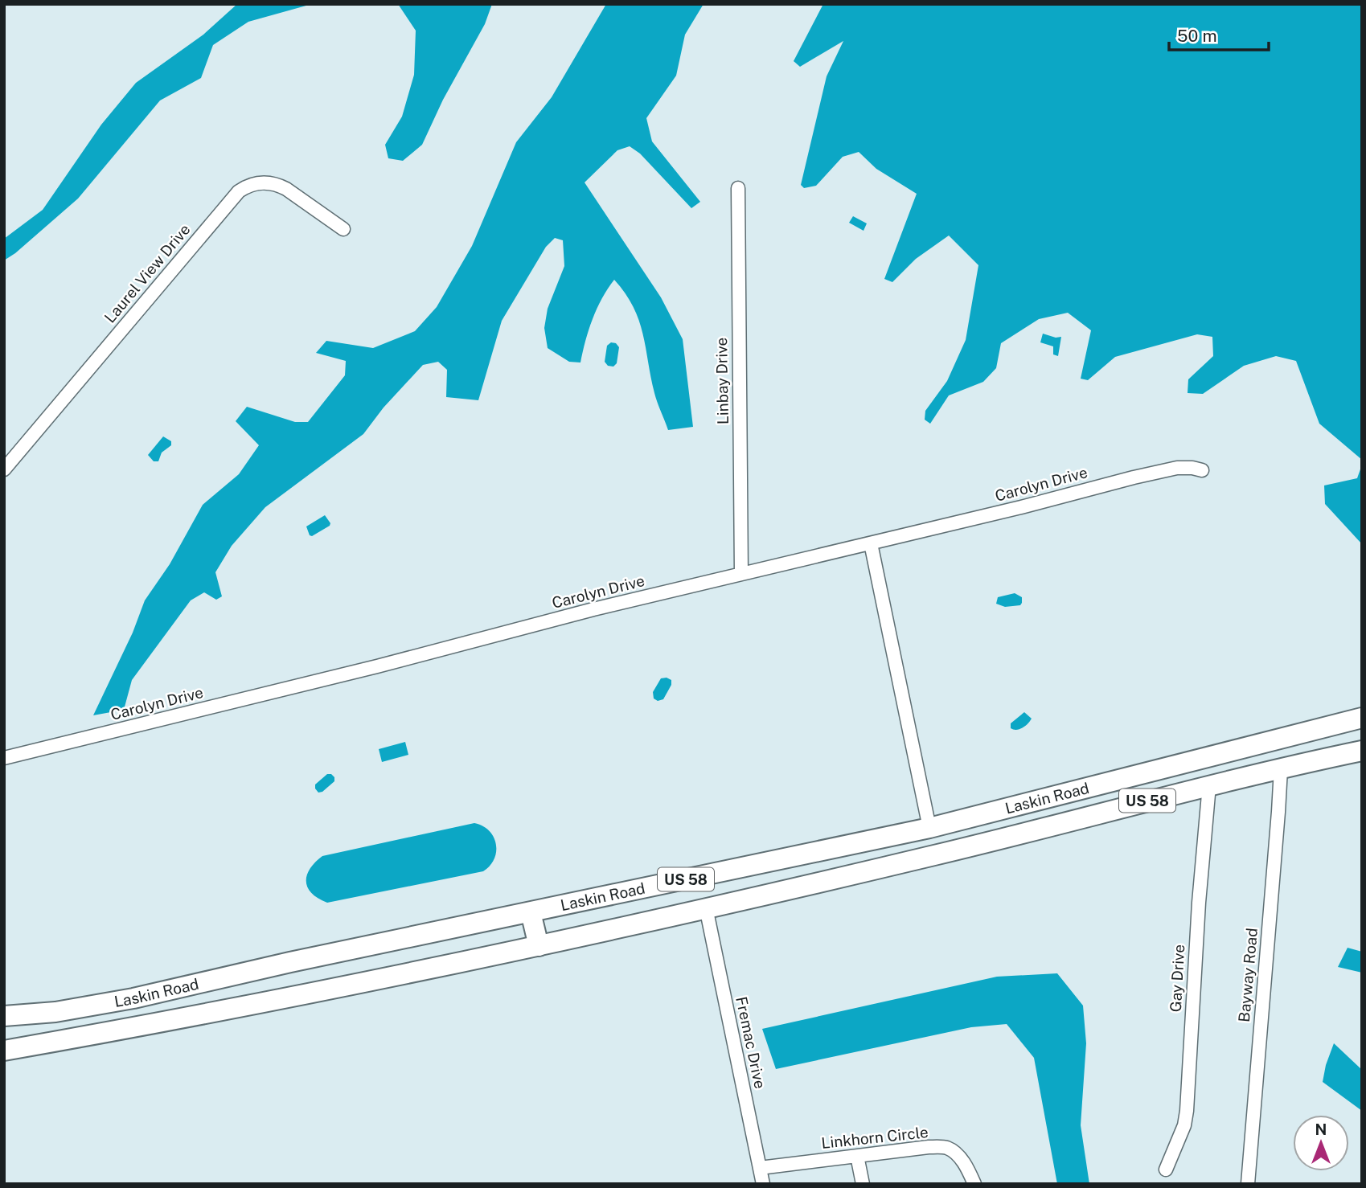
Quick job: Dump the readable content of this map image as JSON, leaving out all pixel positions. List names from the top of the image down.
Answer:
{
  "streets": {
    "main road": ["Laskin Road", "US 58"],
    "street": [
      "Laurel View Drive",
      "Linbay Drive",
      "Carolyn Drive",
      "Bayway Road",
      "Gay Drive",
      "Fremac Drive",
      "Linkhorn Circle"
    ]
  },
  "crossings": [
    ["Linbay Drive", "Carolyn Drive"],
    ["Laskin Road", "Bayway Road"],
    ["Laskin Road", "Gay Drive"],
    ["Laskin Road", "Fremac Drive"],
    ["Fremac Drive", "Linkhorn Circle"]
  ],
  "scale_bar": "50 m",
  "north": "top"
}
